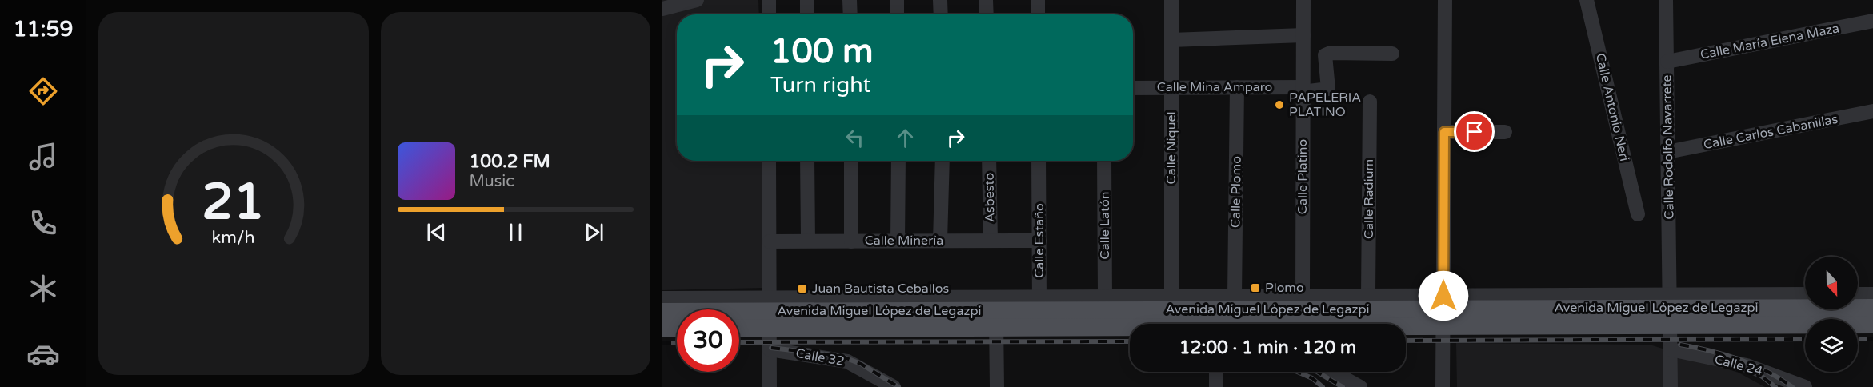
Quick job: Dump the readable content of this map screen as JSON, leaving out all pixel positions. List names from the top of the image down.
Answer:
{
  "streets": {
    "main road": ["Avenida Miguel López de Legazpi"],
    "street": [
      "Calle María Elena Maza",
      "Calle Mina Amparo",
      "Calle Antonio Neri",
      "Calle Carlos Cabanillas",
      "Calle Rodolfo Navarrete",
      "Calle Níquel",
      "Calle Platino",
      "Calle Plomo",
      "Asbesto",
      "Calle Radium",
      "Calle Latón",
      "Calle Minería",
      "Calle Estaño",
      "Calle 32",
      "Calle 24"
    ]
  },
  "crossings": [
    ["Calle María Elena Maza", "Calle Rodolfo Navarrete"],
    ["Calle Mina Amparo", "Calle Níquel"],
    ["Calle Mina Amparo", "Calle Platino"],
    ["Calle Mina Amparo", "Calle Plomo"],
    ["Calle Carlos Cabanillas", "Calle Rodolfo Navarrete"],
    ["Calle Rodolfo Navarrete", "Avenida Miguel López de Legazpi"],
    ["Calle Rodolfo Navarrete", "Calle 24"],
    ["Calle Níquel", "Avenida Miguel López de Legazpi"],
    ["Calle Platino", "Avenida Miguel López de Legazpi"],
    ["Calle Plomo", "Avenida Miguel López de Legazpi"],
    ["Asbesto", "Calle Minería"],
    ["Calle Radium", "Avenida Miguel López de Legazpi"],
    ["Calle Latón", "Avenida Miguel López de Legazpi"],
    ["Calle Minería", "Calle Estaño"],
    ["Calle Estaño", "Avenida Miguel López de Legazpi"]
  ],
  "places": {
    "other": ["PAPELERIA PLATINO"],
    "transit": ["Plomo", "Juan Bautista Ceballos"]
  },
  "north": "bottom",
  "page": {
    "tabs": "11:59",
    "turn": ["100 m", "Turn right"],
    "song": ["100.2 FM", "Music"],
    "limit": "30",
    "trip": "12:00 · 1 min · 120 m",
    "gauge": ["21", "km/h"]
  }
}
